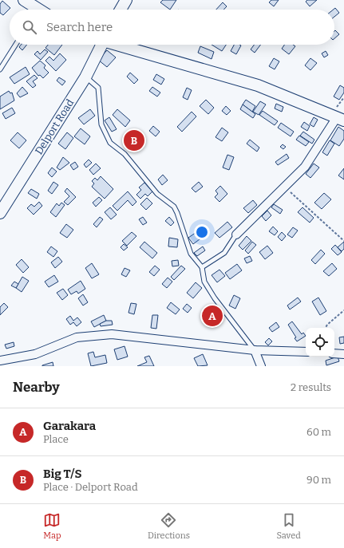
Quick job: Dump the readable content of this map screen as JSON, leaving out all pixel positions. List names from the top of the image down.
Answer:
{
  "streets": {
    "street": ["Delport Road"]
  },
  "page": {
    "search": "Search here",
    "pins": ["B", "A"],
    "heading": ["Nearby", "2 results"],
    "list": [
      {
        "mark": "A",
        "name": "Garakara",
        "note": "Place",
        "value": "60 m"
      },
      {
        "mark": "B",
        "name": "Big T/S",
        "note": "Place · Delport Road",
        "value": "90 m"
      }
    ],
    "nav": ["Map", "Directions", "Saved"]
  }
}
